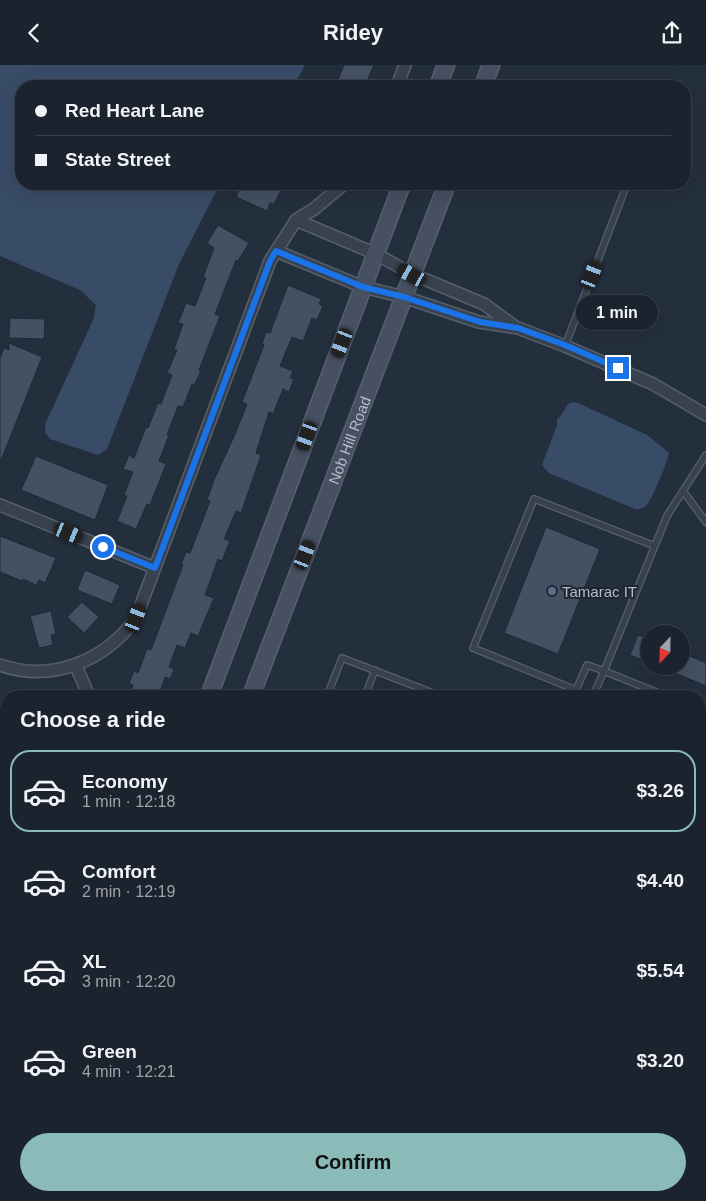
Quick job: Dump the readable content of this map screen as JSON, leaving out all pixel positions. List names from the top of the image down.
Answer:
{
  "streets": {
    "main road": ["Nob Hill Road"]
  },
  "places": ["Tamarac IT"],
  "north": "bottom",
  "page": {
    "header": "Ridey",
    "banner": ["Red Heart Lane", "State Street"],
    "bubble": "1 min",
    "heading": "Choose a ride",
    "list": [
      {
        "name": "Economy",
        "note": "1 min · 12:18",
        "value": "$3.26"
      },
      {
        "name": "Comfort",
        "note": "2 min · 12:19",
        "value": "$4.40"
      },
      {
        "name": "XL",
        "note": "3 min · 12:20",
        "value": "$5.54"
      },
      {
        "name": "Green",
        "note": "4 min · 12:21",
        "value": "$3.20"
      }
    ],
    "buttons": "Confirm"
  }
}
